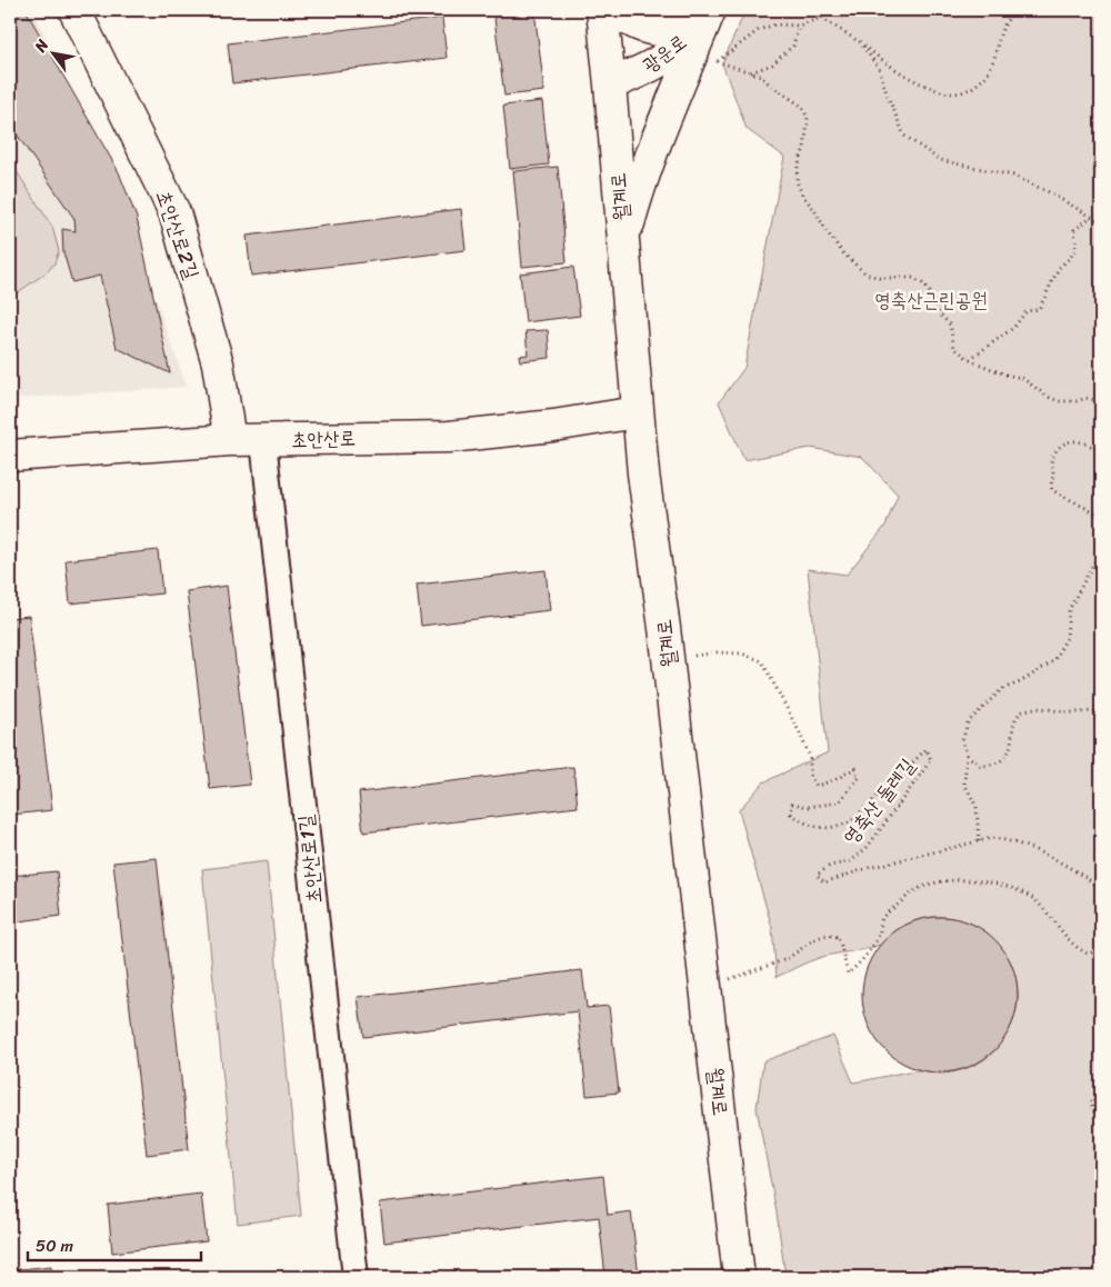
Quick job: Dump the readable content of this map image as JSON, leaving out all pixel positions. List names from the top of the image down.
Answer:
{
  "streets": {
    "main road": [
      "광운로",
      "월계로",
      "초안산로2길",
      "초안산로"
    ],
    "street": ["초안산로1길"],
    "path": ["영축산 둘레길"]
  },
  "crossings": [
    ["광운로", "월계로"],
    ["월계로", "초안산로"],
    ["초안산로2길", "초안산로"],
    ["초안산로", "초안산로1길"]
  ],
  "parks": ["영축산근린공원"],
  "scale_bar": "50 m",
  "north": "top left"
}
